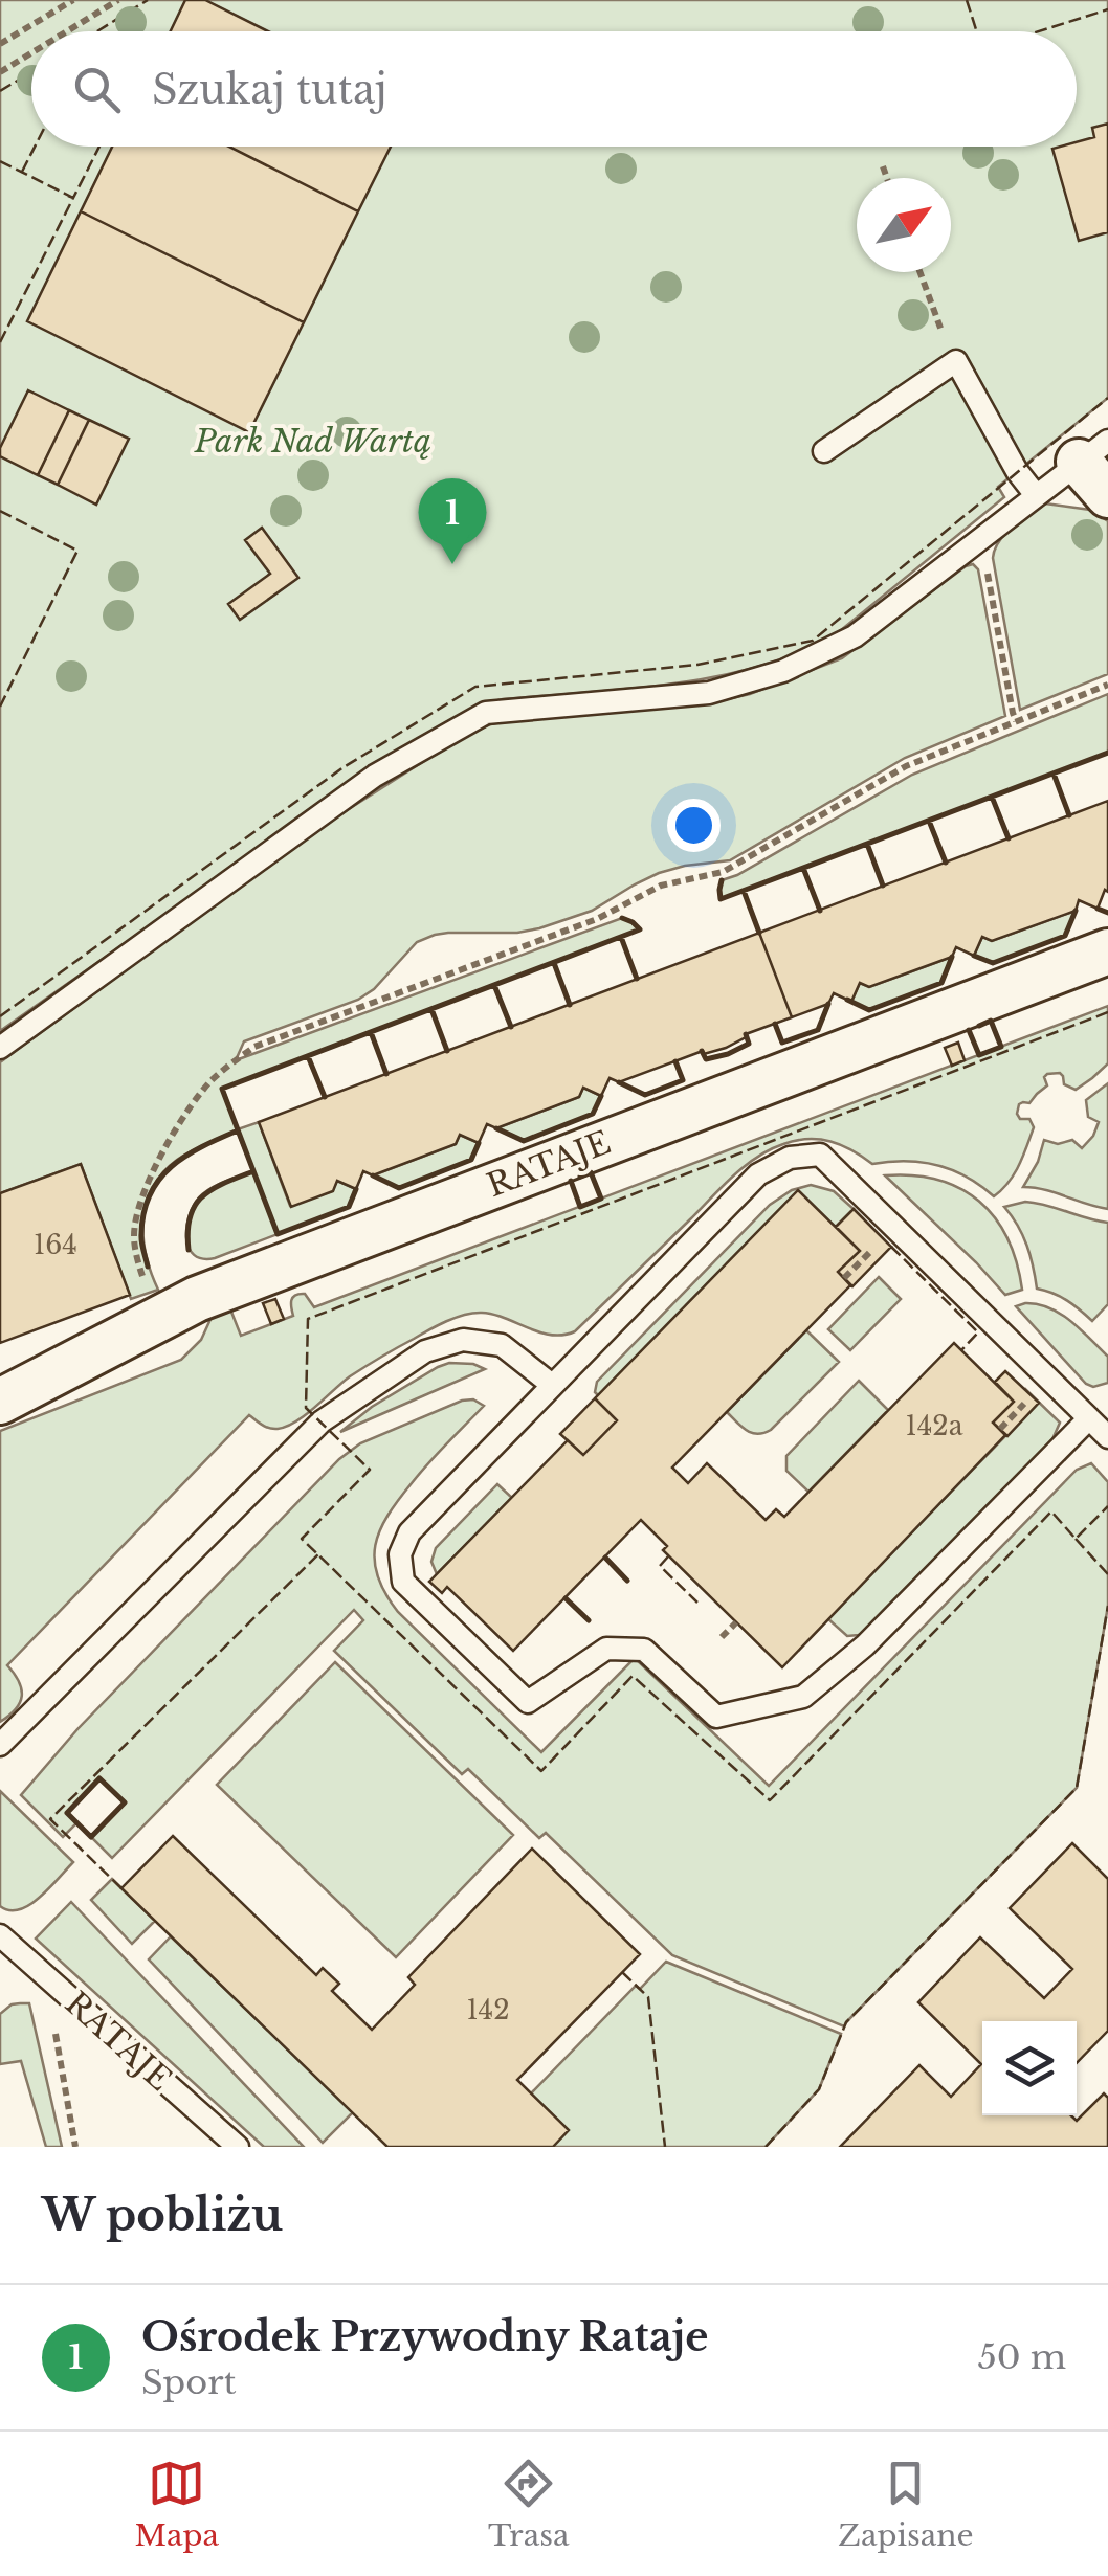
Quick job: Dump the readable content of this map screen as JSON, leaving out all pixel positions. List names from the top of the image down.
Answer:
{
  "streets": {
    "street": ["RATAJE"]
  },
  "parks": ["Park Nad Wartą"],
  "house_numbers": ["164", "142a", "142"],
  "north": "top right",
  "page": {
    "search": "Szukaj tutaj",
    "pins": "1",
    "heading": "W pobliżu",
    "list": [
      {
        "mark": "1",
        "name": "Ośrodek Przywodny Rataje",
        "note": "Sport",
        "value": "50 m"
      }
    ],
    "nav": ["Mapa", "Trasa", "Zapisane"]
  }
}
